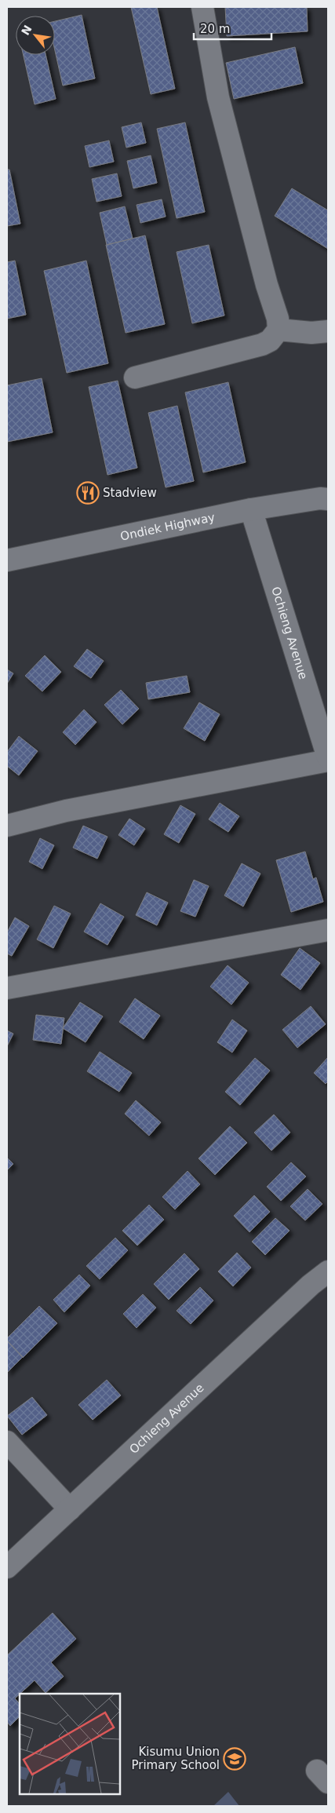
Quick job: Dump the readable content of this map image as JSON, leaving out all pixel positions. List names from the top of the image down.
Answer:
{
  "streets": {
    "street": ["Ondiek Highway", "Ochieng Avenue"]
  },
  "crossings": [
    ["Ondiek Highway", "Ochieng Avenue"]
  ],
  "places": {
    "restaurant": ["Stadview"],
    "school or university": ["Kisumu Union Primary School"]
  },
  "scale_bar": "20 m",
  "north": "top left"
}
